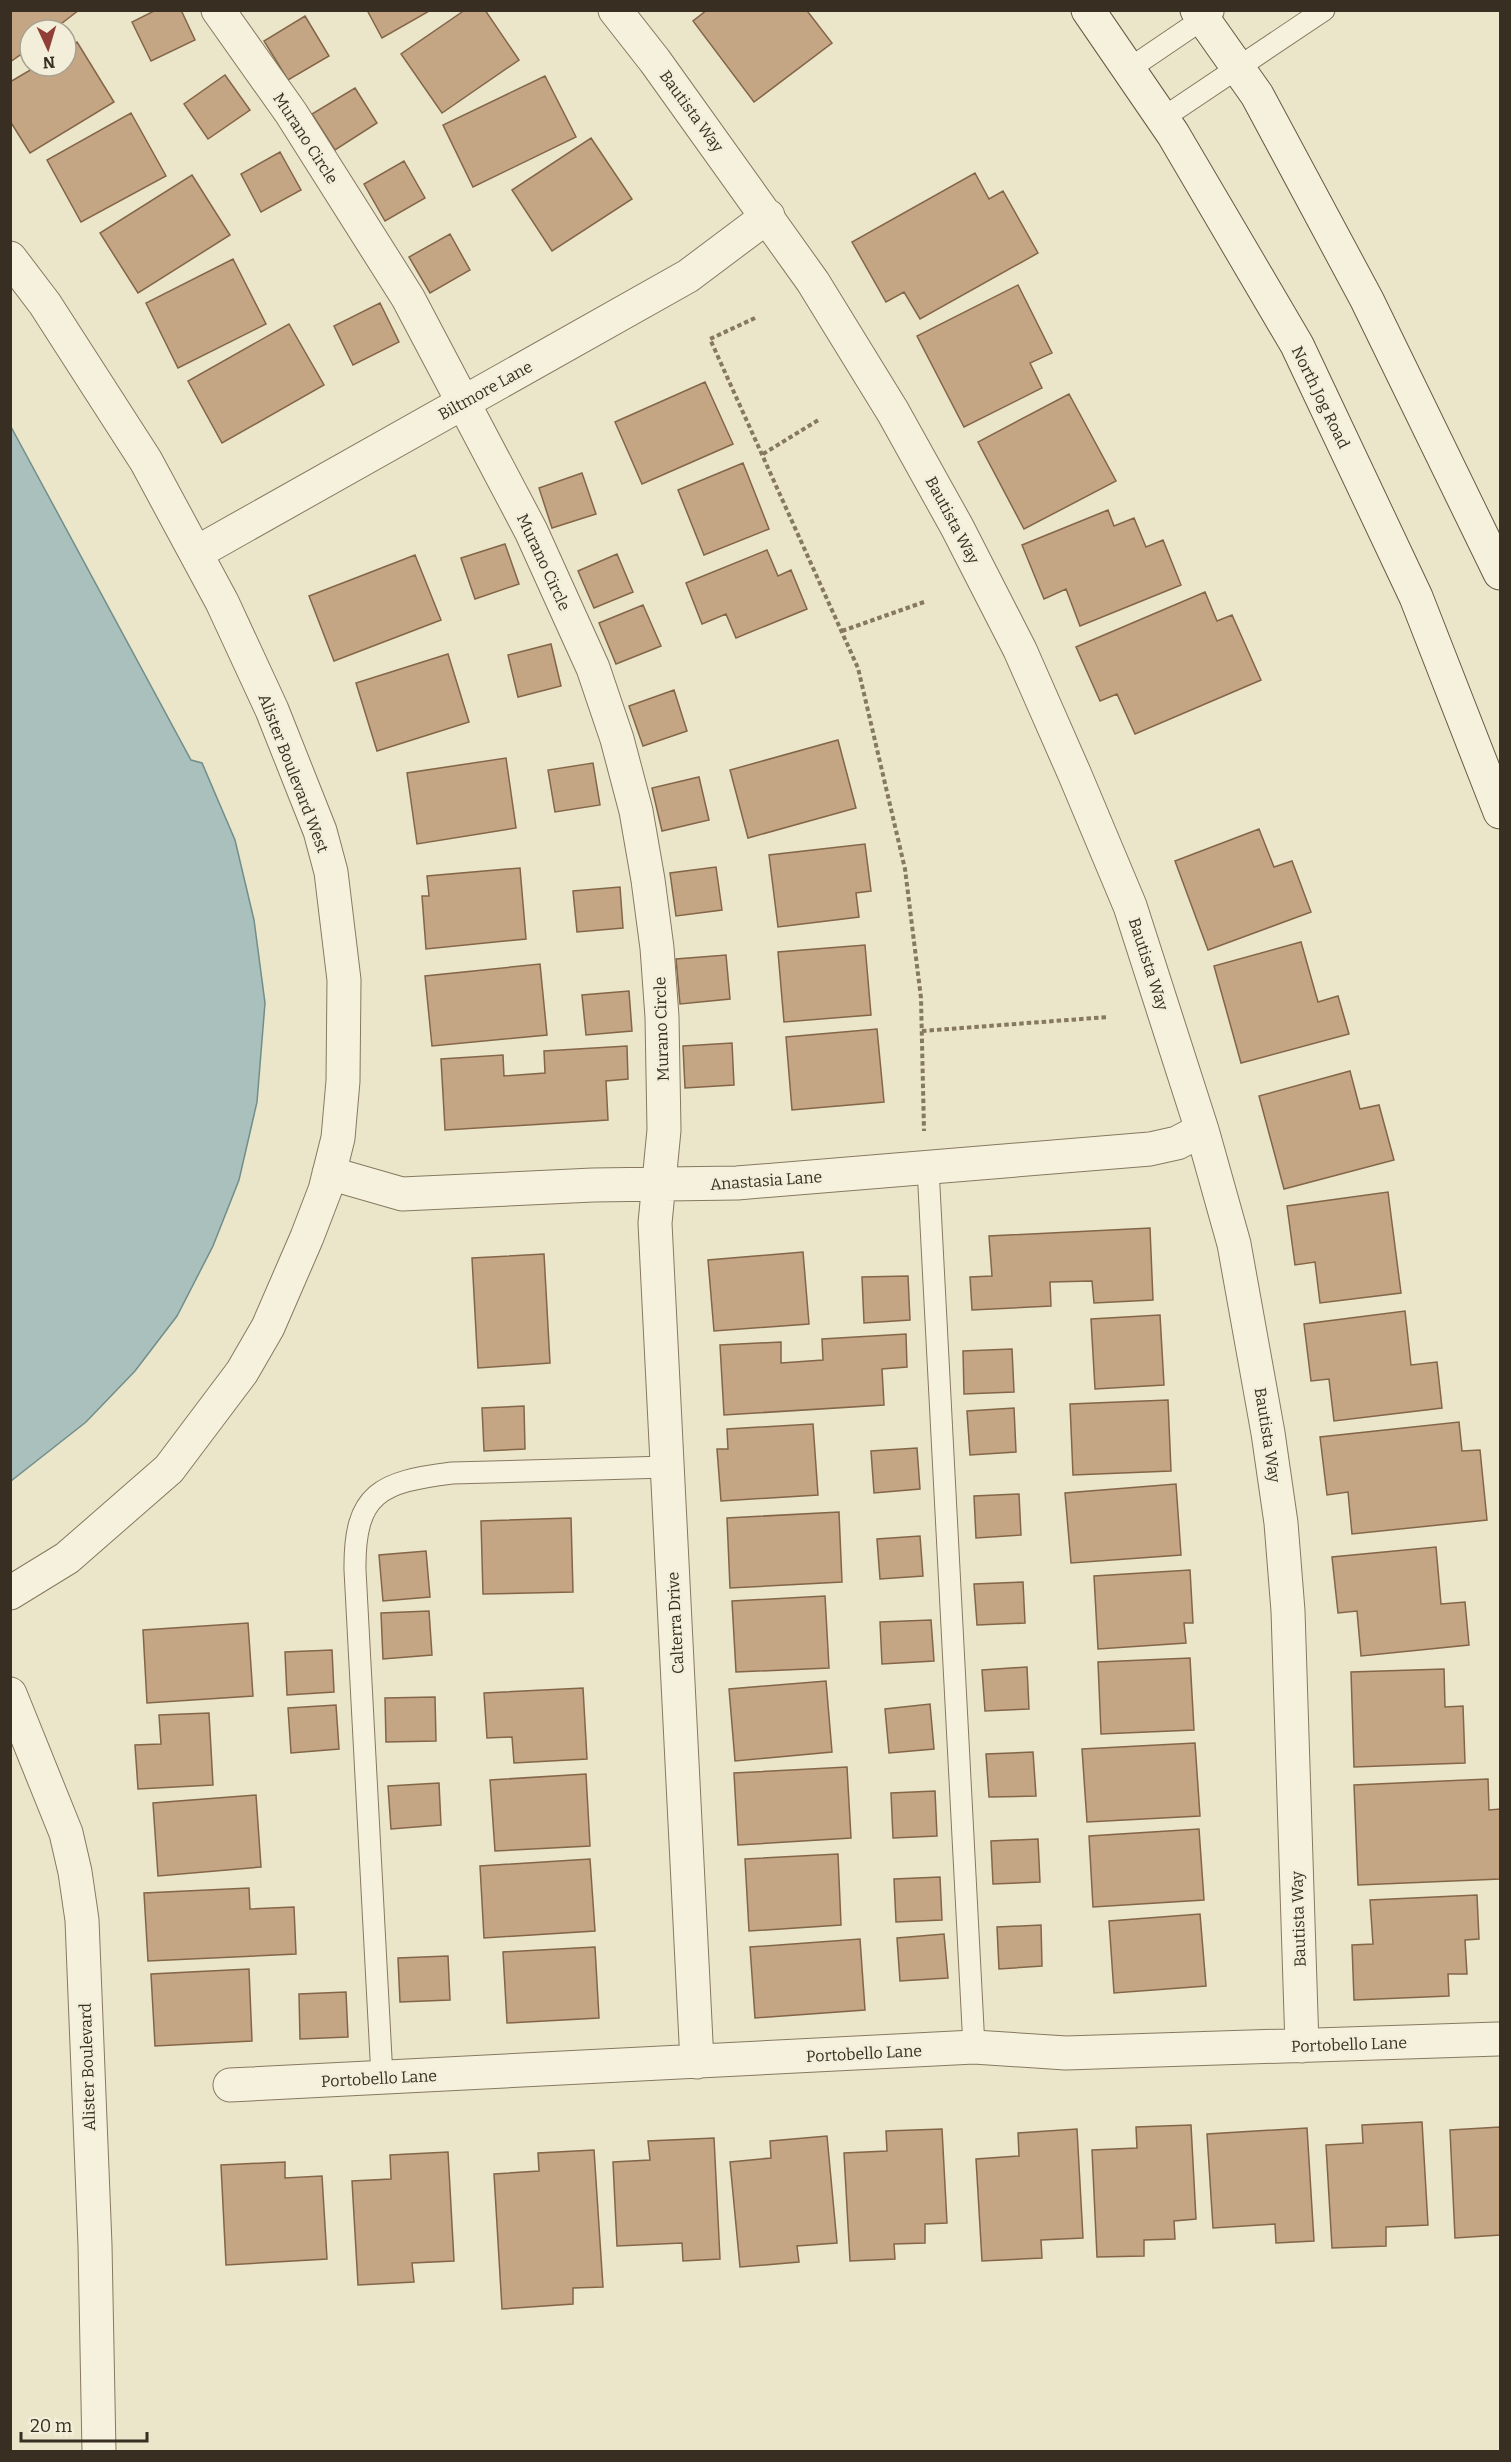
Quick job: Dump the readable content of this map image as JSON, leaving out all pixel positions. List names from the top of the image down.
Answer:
{
  "streets": {
    "street": [
      "Bautista Way",
      "Murano Circle",
      "Biltmore Lane",
      "North Jog Road",
      "Alister Boulevard West",
      "Anastasia Lane",
      "Calterra Drive",
      "Portobello Lane",
      "Alister Boulevard"
    ]
  },
  "crossings": [
    ["Bautista Way", "Biltmore Lane"],
    ["Bautista Way", "Anastasia Lane"],
    ["Bautista Way", "Portobello Lane"],
    ["Murano Circle", "Biltmore Lane"],
    ["Murano Circle", "Anastasia Lane"],
    ["Murano Circle", "Calterra Drive"],
    ["Biltmore Lane", "Alister Boulevard West"],
    ["Alister Boulevard West", "Anastasia Lane"],
    ["Anastasia Lane", "Calterra Drive"],
    ["Calterra Drive", "Portobello Lane"]
  ],
  "scale_bar": "20 m",
  "north": "bottom"
}
